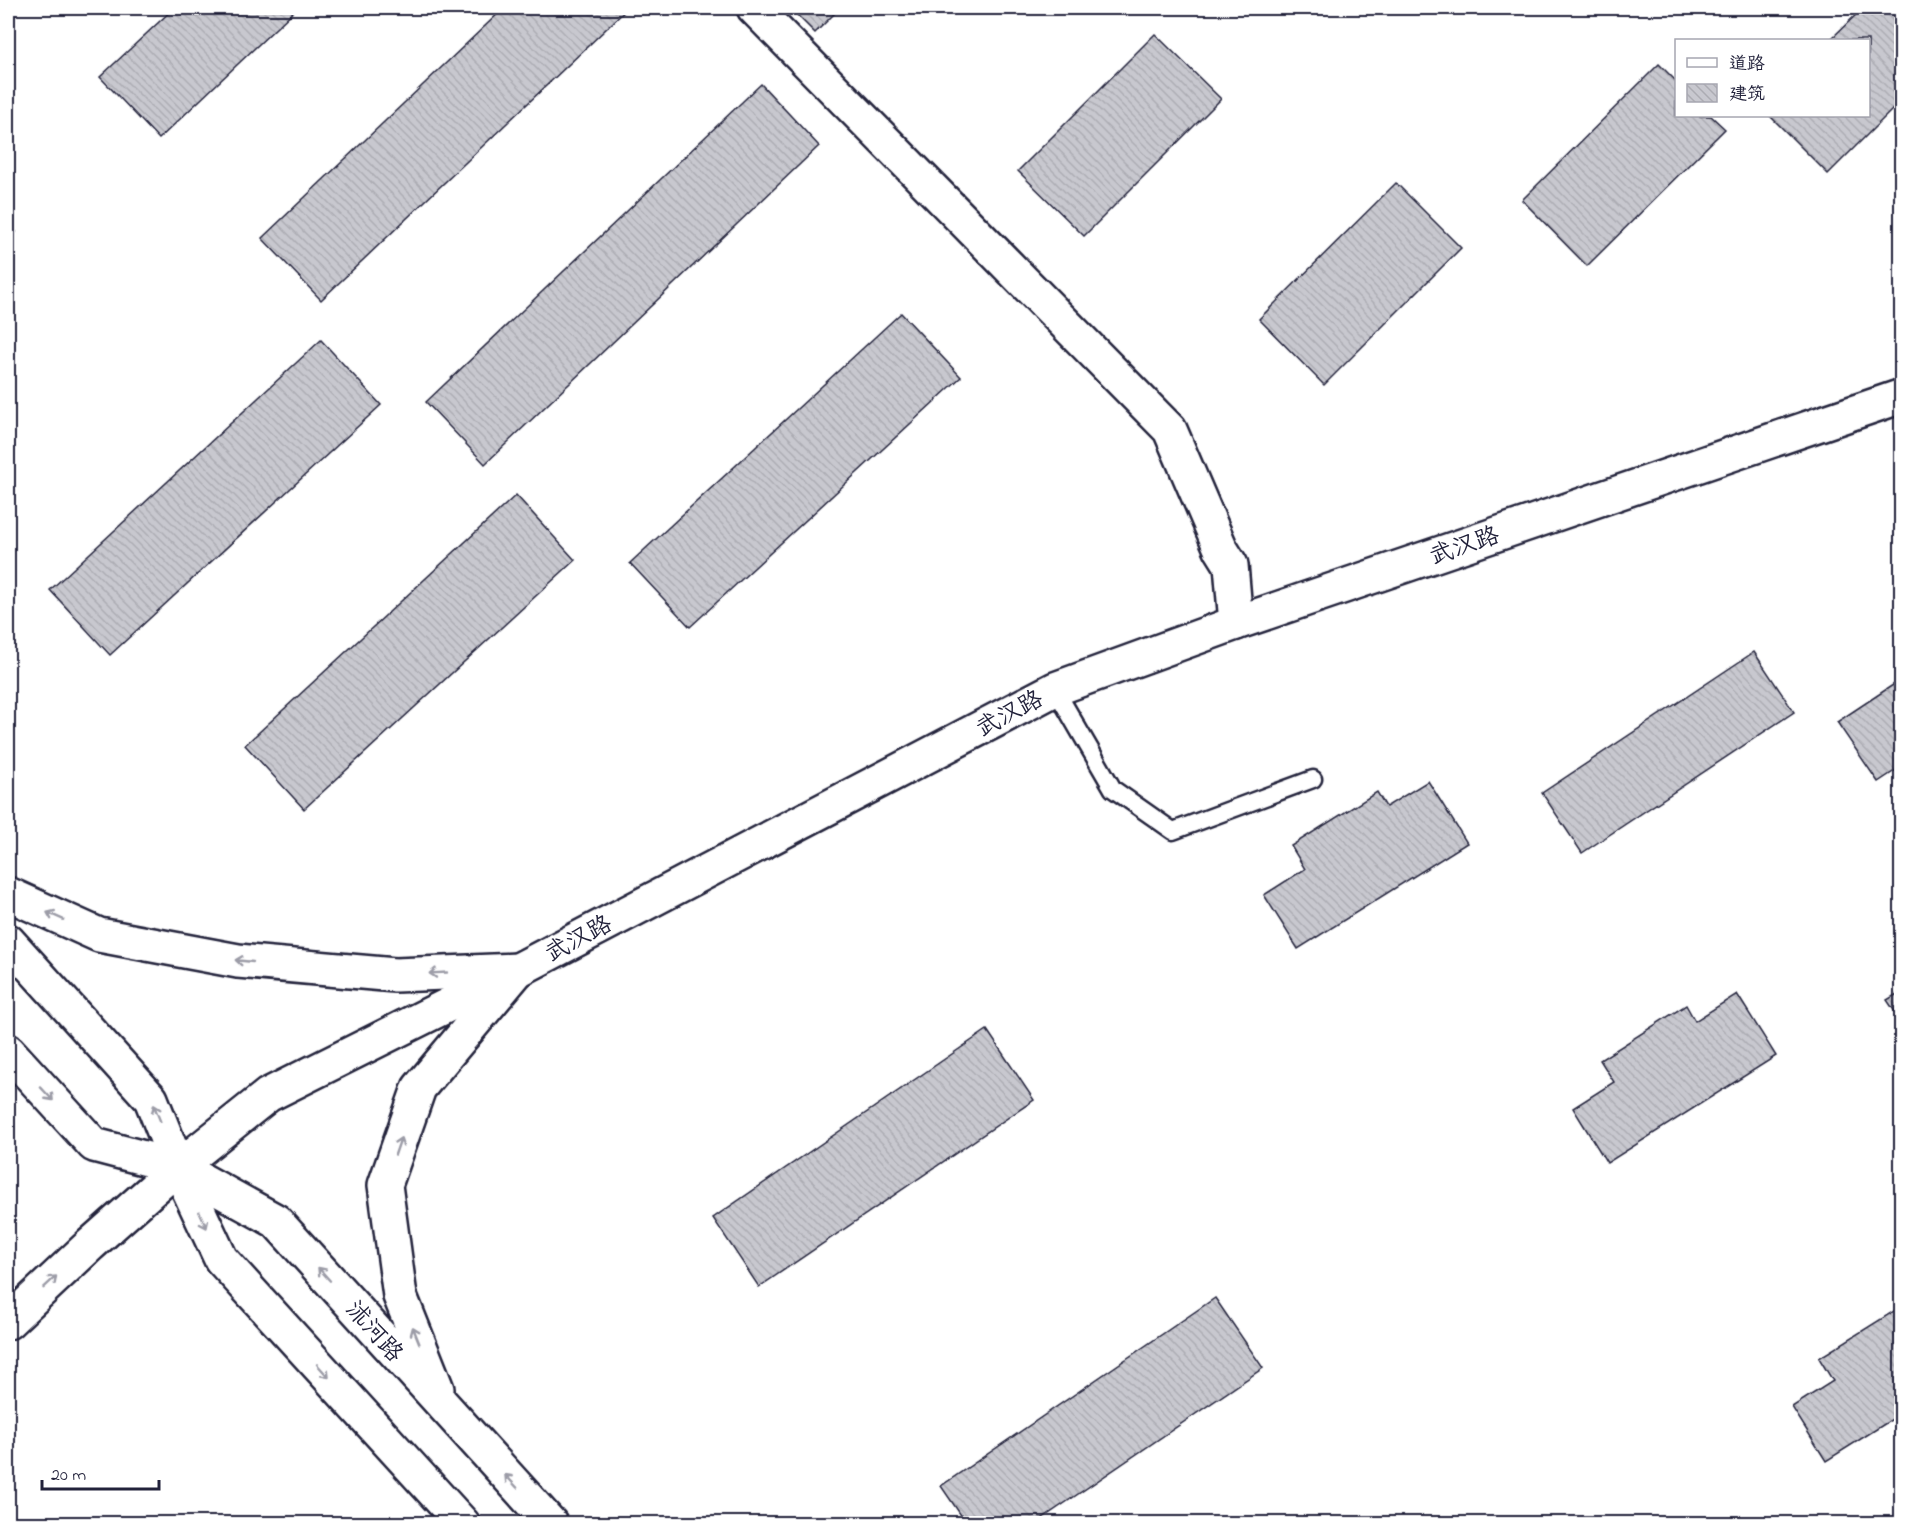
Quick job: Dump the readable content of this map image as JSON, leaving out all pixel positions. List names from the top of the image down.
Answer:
{
  "streets": {
    "street": ["武汉路", "沭河路"]
  },
  "crossings": [
    ["武汉路", "沭河路"]
  ],
  "legend": ["道路", "建筑"],
  "scale_bar": "20 m"
}
